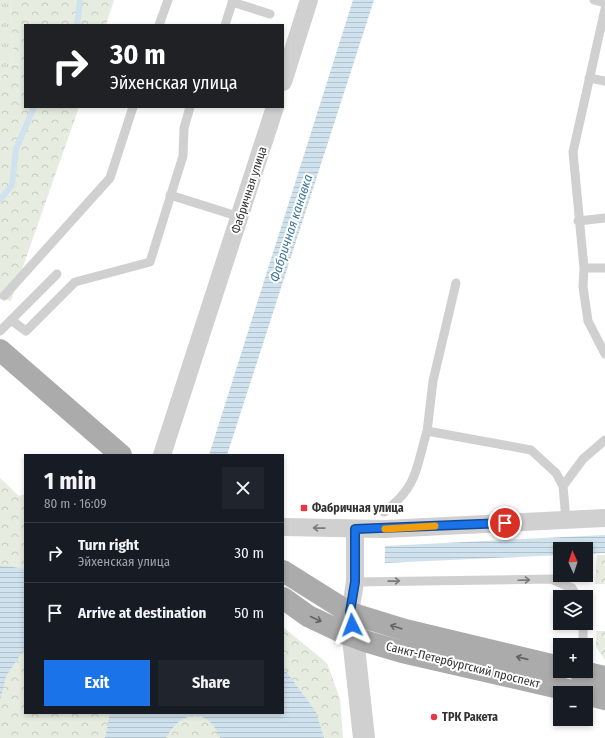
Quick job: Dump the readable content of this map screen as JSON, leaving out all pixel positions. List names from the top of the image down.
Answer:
{
  "streets": {
    "main road": ["Санкт-Петербургский проспект"],
    "street": ["Фабричная улица"]
  },
  "water": ["Фабричная канавка"],
  "places": {
    "transit": ["Фабричная улица"],
    "other": ["ТРК Ракета"]
  },
  "north": "top",
  "page": {
    "turn": ["30 m", "Эйхенская улица"],
    "heading": ["1 min", "80 m · 16:09"],
    "list": [
      {
        "name": "Turn right",
        "note": "Эйхенская улица",
        "value": "30 m"
      },
      {
        "name": "Arrive at destination",
        "value": "50 m"
      }
    ],
    "map_buttons": ["+", "−"],
    "buttons": ["Exit", "Share"]
  }
}
